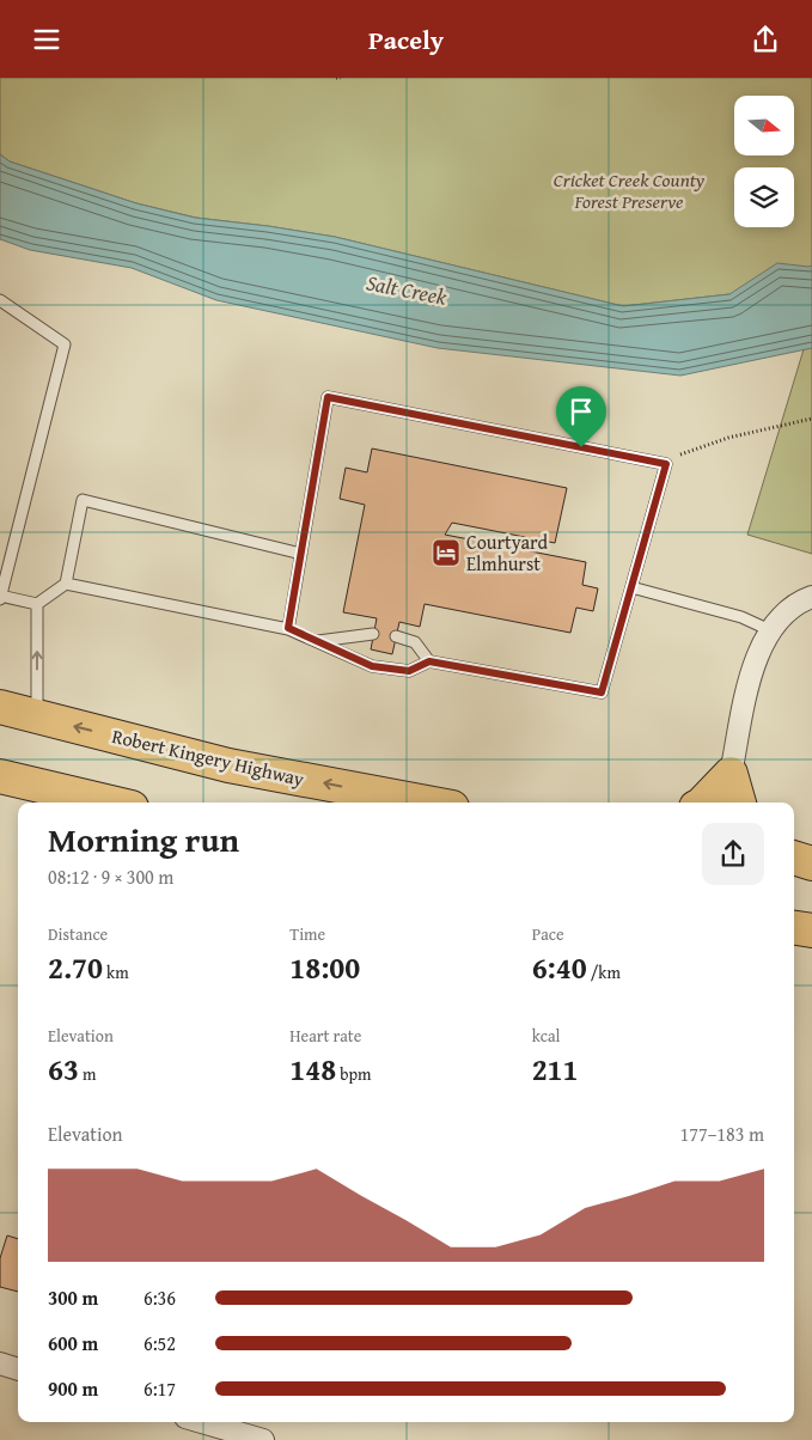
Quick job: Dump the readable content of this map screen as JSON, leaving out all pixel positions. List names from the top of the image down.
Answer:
{
  "streets": {
    "highway": ["Robert Kingery Highway"]
  },
  "one_way": ["Robert Kingery Highway"],
  "water": ["Salt Creek"],
  "parks": ["Cricket Creek County Forest Preserve"],
  "places": {
    "hotel": ["Courtyard Elmhurst"]
  },
  "north": "right",
  "page": {
    "header": "Pacely",
    "heading": ["Morning run", "08:12 · 9 × 300 m"],
    "stats": [
      ["Distance", "2.70 km"],
      ["Time", "18:00"],
      ["Pace", "6:40 /km"],
      ["Elevation", "63 m"],
      ["Heart rate", "148 bpm"],
      ["kcal", "211"]
    ],
    "chart": ["Elevation", "177–183 m"],
    "list": [
      {
        "name": "300 m",
        "note": "6:36"
      },
      {
        "name": "600 m",
        "note": "6:52"
      },
      {
        "name": "900 m",
        "note": "6:17"
      }
    ]
  }
}
